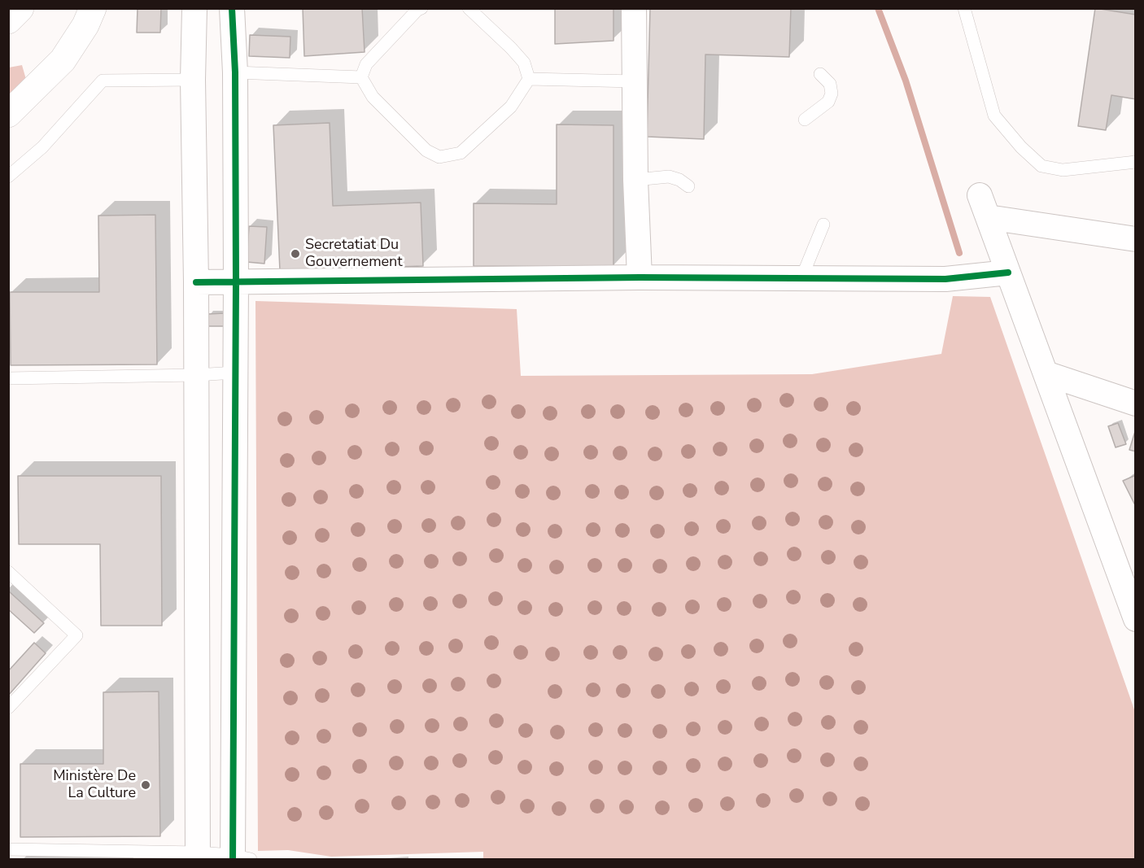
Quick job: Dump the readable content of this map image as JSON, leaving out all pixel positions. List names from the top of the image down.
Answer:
{
  "places": ["Secretatiat Du Gouvernement", "Ministère De La Culture"]
}
